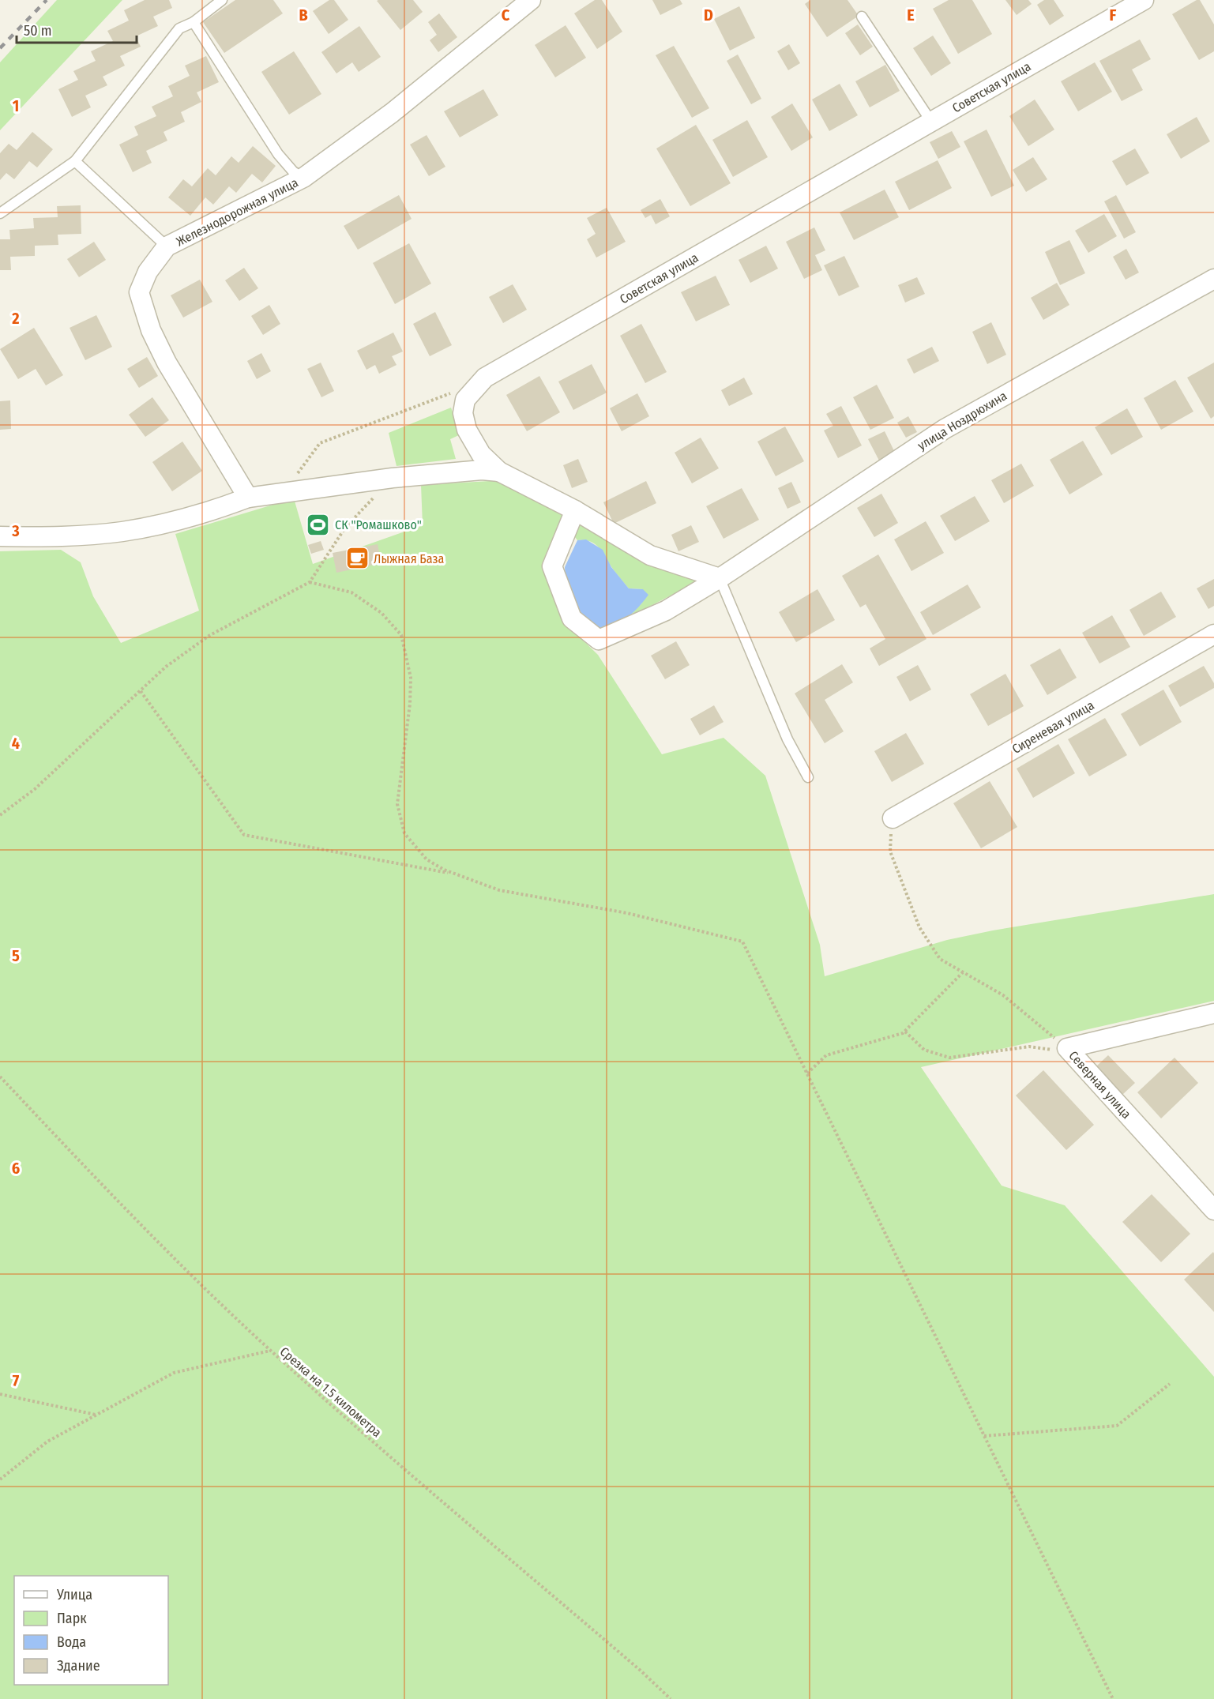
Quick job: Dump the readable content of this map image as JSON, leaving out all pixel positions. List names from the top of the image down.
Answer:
{
  "streets": {
    "street": [
      "Советская улица",
      "Железнодорожная улица",
      "улица Ноздрюхина",
      "Сиреневая улица",
      "Северная улица"
    ],
    "path": ["Срезка на 1.5 километра"]
  },
  "crossings": [
    ["Советская улица", "улица Ноздрюхина"]
  ],
  "places": {
    "sports": ["СК \"Ромашково\""],
    "cafe": ["Лыжная База"]
  },
  "legend": [
    "Улица",
    "Парк",
    "Вода",
    "Здание"
  ],
  "scale_bar": "50 m",
  "grid": {
    "columns": [
      "B",
      "C",
      "D",
      "E",
      "F"
    ],
    "rows": [
      "1",
      "2",
      "3",
      "4",
      "5",
      "6",
      "7"
    ]
  }
}
